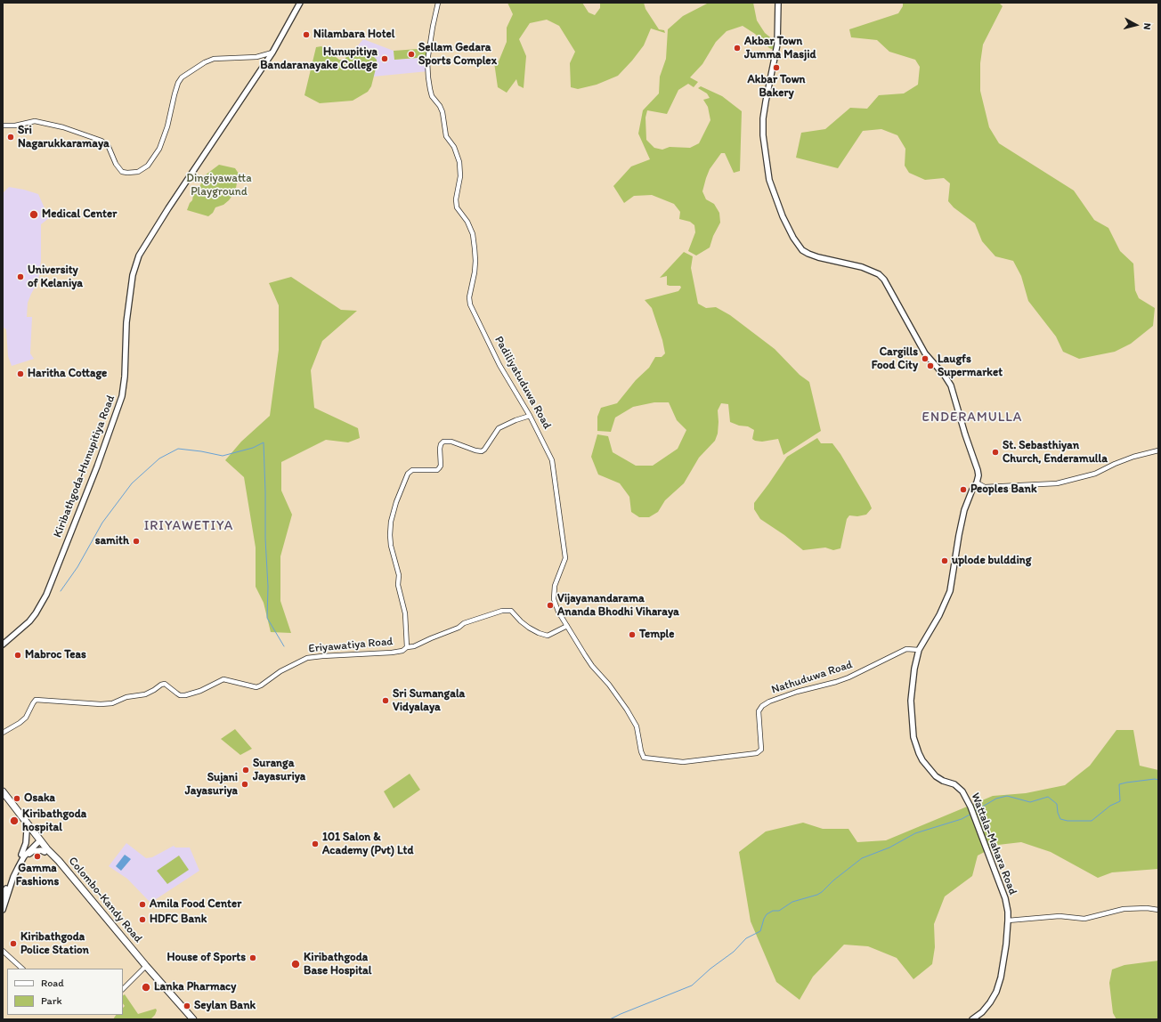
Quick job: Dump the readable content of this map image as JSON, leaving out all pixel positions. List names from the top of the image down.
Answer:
{
  "streets": {
    "highway": ["Colombo-Kandy Road"],
    "main road": ["Kiribathgoda-Hunupitiya Road", "Wattala-Mahara Road"],
    "street": ["Padiliyatuduwa Road", "Eriyawatiya Road", "Nathuduwa Road"]
  },
  "crossings": [
    ["Padiliyatuduwa Road", "Eriyawatiya Road"],
    ["Padiliyatuduwa Road", "Nathuduwa Road"],
    ["Nathuduwa Road", "Wattala-Mahara Road"]
  ],
  "districts": ["ENDERAMULLA", "IRIYAWETIYA"],
  "parks": ["Dingiyawatta Playground"],
  "places": [
    "Nilambara Hotel",
    "Akbar Town Jumma Masjid",
    "Sellam Gedara Sports Complex",
    "Hunupitiya Bandaranayake College",
    "Akbar Town Bakery",
    "Sri Nagarukkaramaya",
    "Medical Center",
    "University of Kelaniya",
    "Cargills Food City",
    "Laugfs Supermarket",
    "Haritha Cottage",
    "St. Sebasthiyan Church, Enderamulla",
    "Peoples Bank",
    "samith",
    "uplode buldding",
    "Vijayanandarama Ananda Bhodhi Viharaya",
    "Temple",
    "Mabroc Teas",
    "Sri Sumangala Vidyalaya",
    "Suranga Jayasuriya",
    "Sujani Jayasuriya",
    "Osaka",
    "Kiribathgoda hospital",
    "101 Salon & Academy (Pvt) Ltd",
    "Gamma Fashions",
    "Amila Food Center",
    "HDFC Bank",
    "Kiribathgoda Police Station",
    "House of Sports",
    "Kiribathgoda Base Hospital",
    "Lanka Pharmacy",
    "Seylan Bank"
  ],
  "legend": ["Road", "Park"],
  "north": "right"
}
